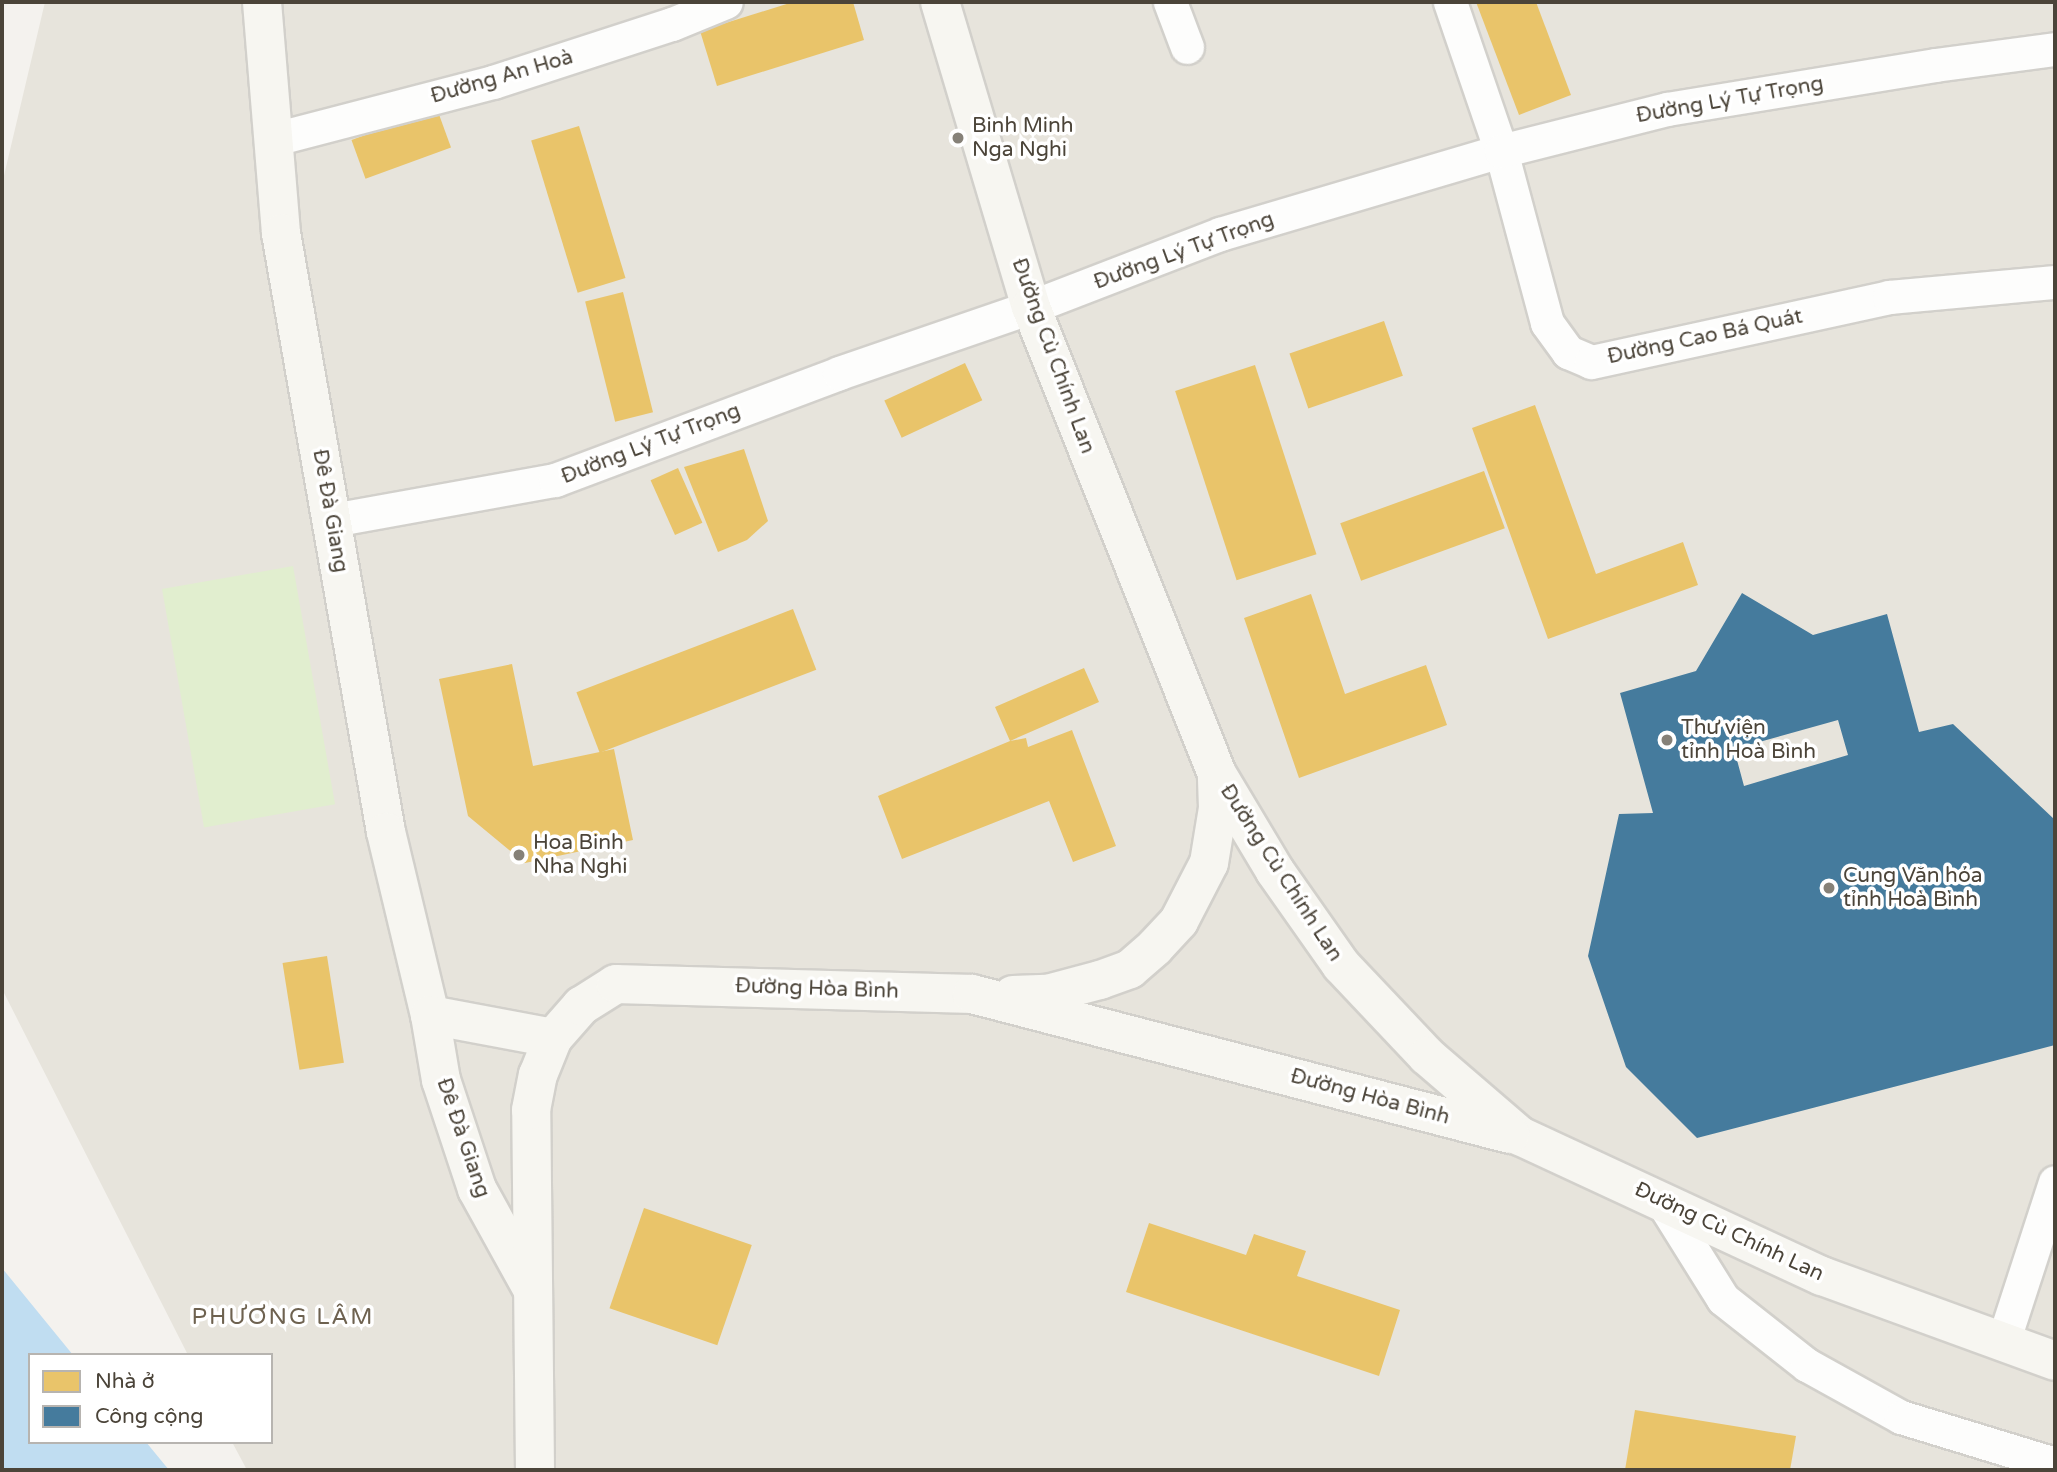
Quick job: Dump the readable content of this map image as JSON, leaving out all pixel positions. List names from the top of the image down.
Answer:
{
  "streets": {
    "main road": ["Đường Cù Chính Lan", "Đê Đà Giang", "Đường Hòa Bình"],
    "street": ["Đường An Hoà", "Đường Lý Tự Trọng", "Đường Cao Bá Quát"]
  },
  "crossings": [
    ["Đường An Hoà", "Đê Đà Giang"],
    ["Đường Lý Tự Trọng", "Đường Cao Bá Quát"],
    ["Đường Lý Tự Trọng", "Đường Cù Chính Lan"],
    ["Đường Lý Tự Trọng", "Đê Đà Giang"],
    ["Đường Cù Chính Lan", "Đường Hòa Bình"],
    ["Đê Đà Giang", "Đường Hòa Bình"]
  ],
  "districts": ["PHƯƠNG LÂM"],
  "places": [
    "Binh Minh Nga Nghi",
    "Thư viện tỉnh Hoà Bình",
    "Hoa Binh Nha Nghi",
    "Cung Văn hóa tỉnh Hoà Bình"
  ],
  "legend": ["Nhà ở", "Công cộng"]
}
